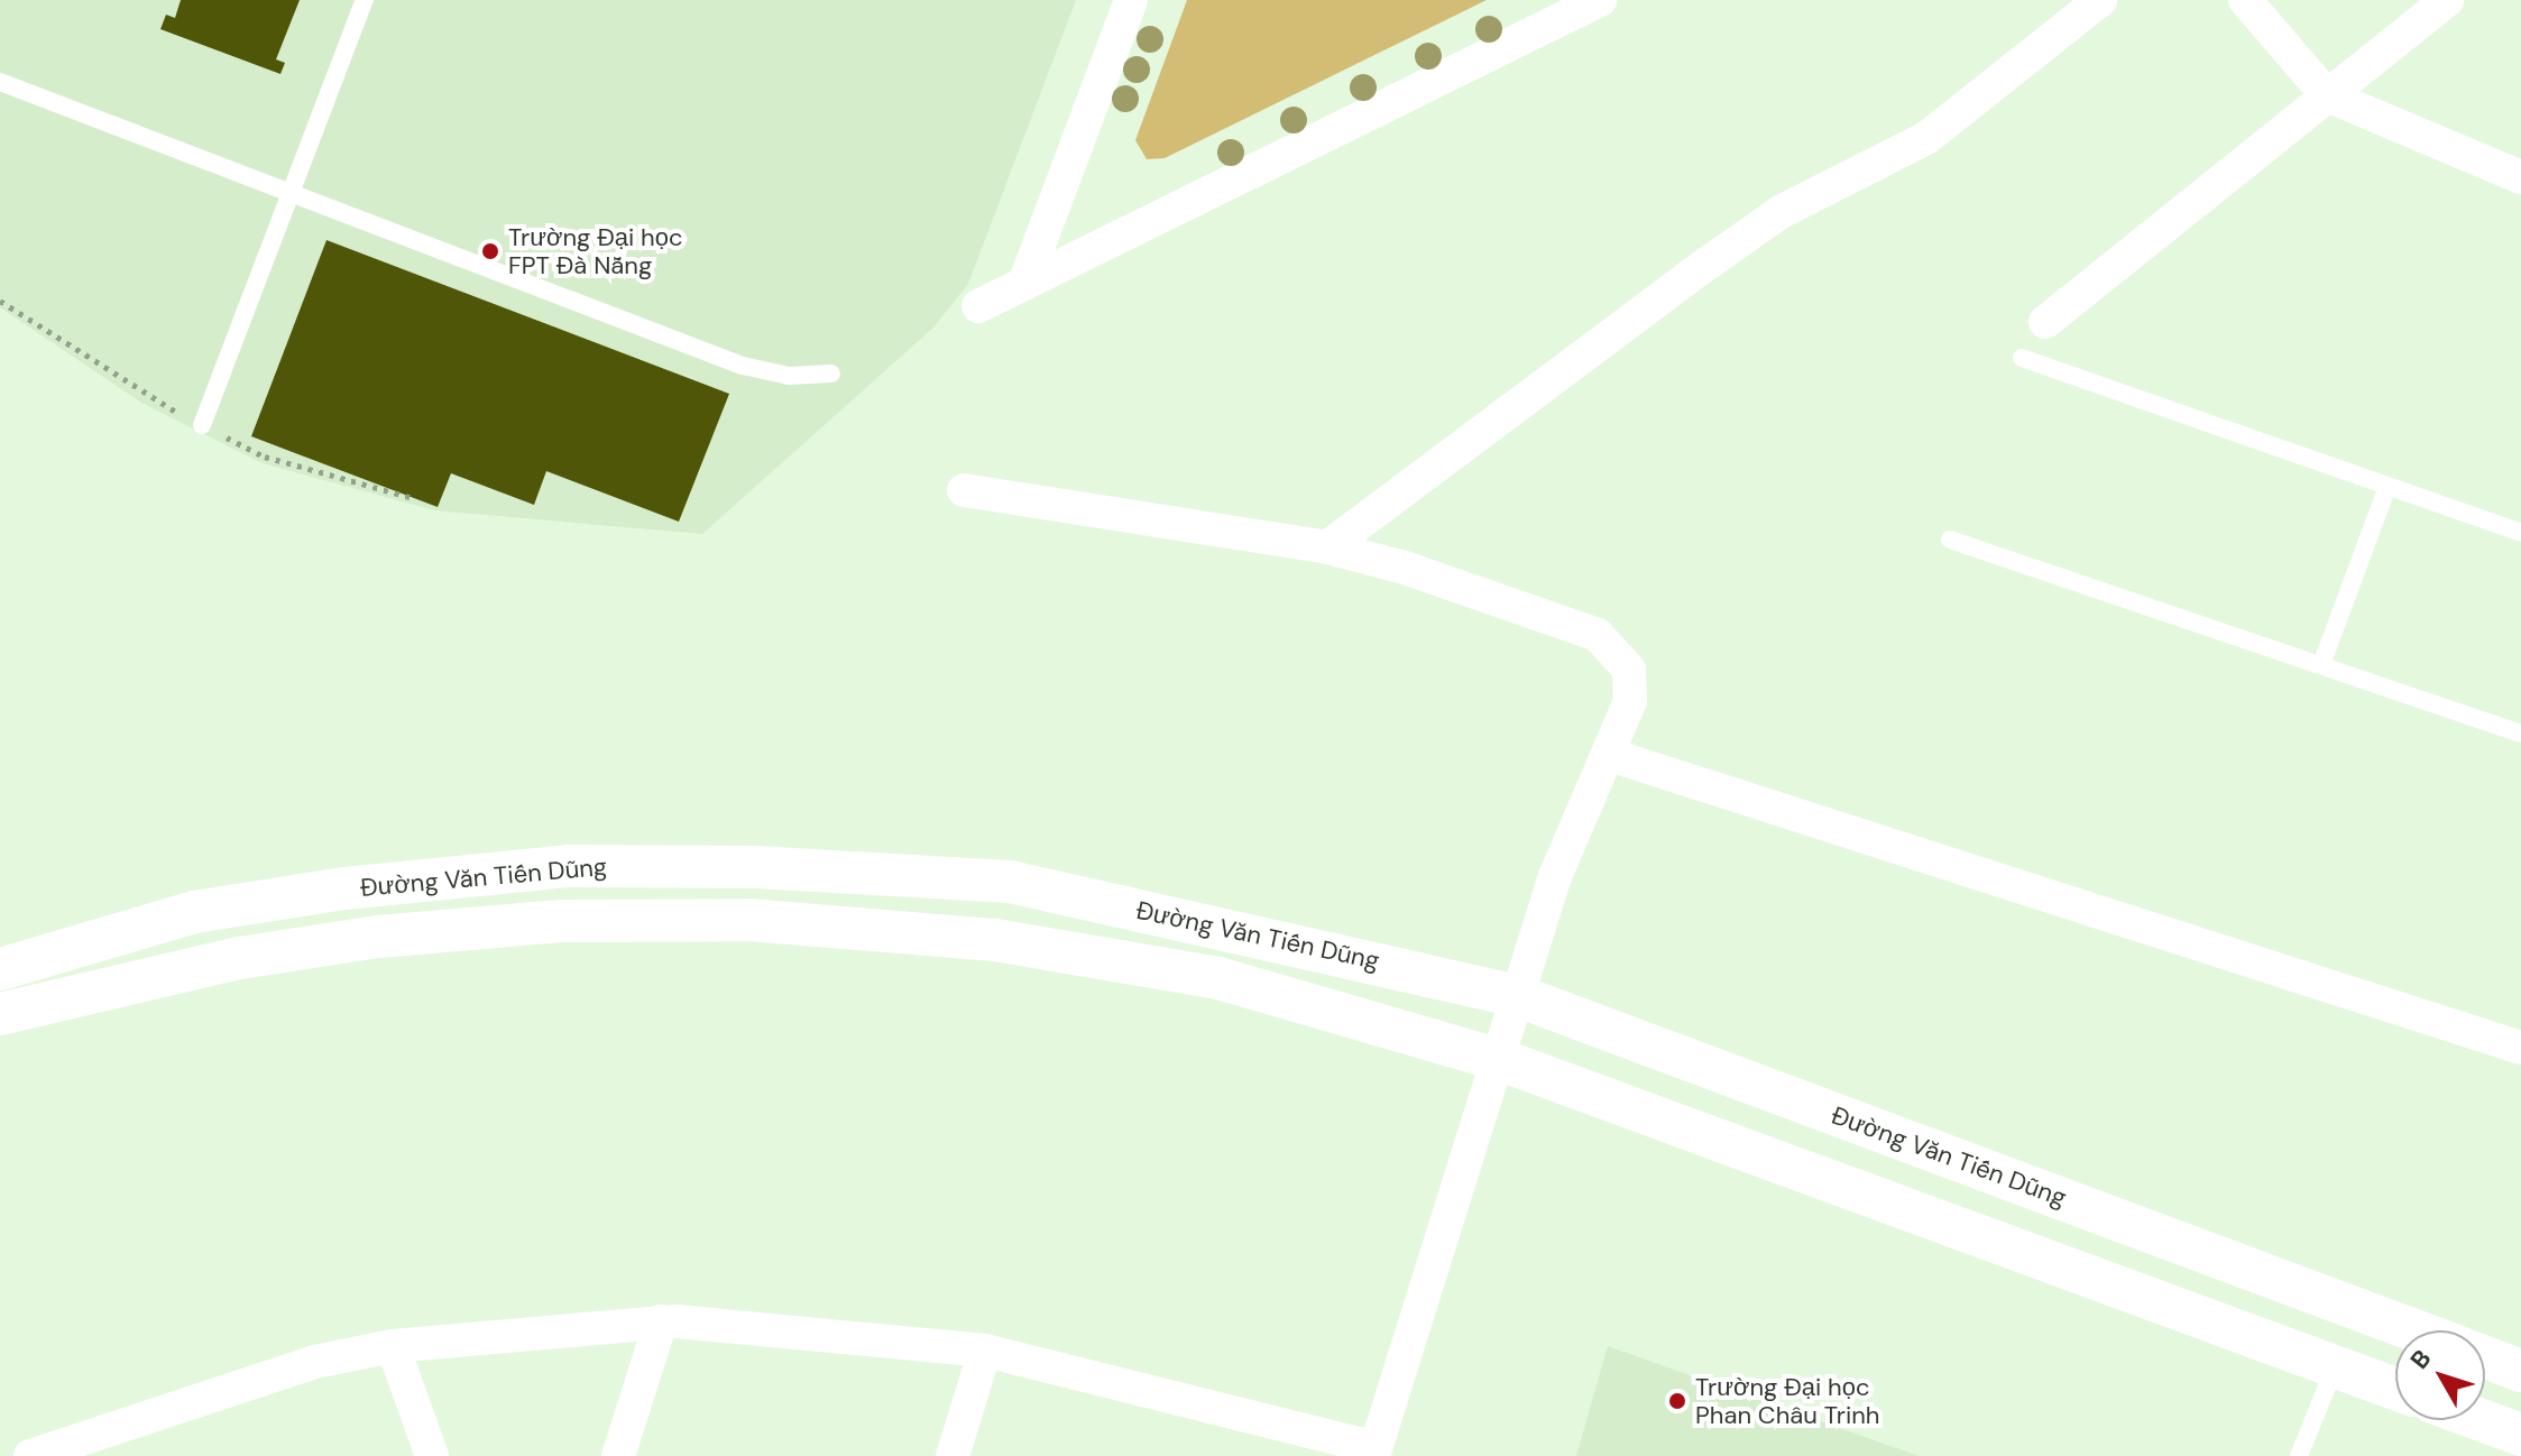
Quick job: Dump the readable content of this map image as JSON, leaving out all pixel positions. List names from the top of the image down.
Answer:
{
  "streets": {
    "street": ["Đường Văn Tiến Dũng"]
  },
  "places": ["Trường Đại học FPT Đà Nẵng", "Trường Đại học Phan Châu Trinh"],
  "north": "top left"
}
